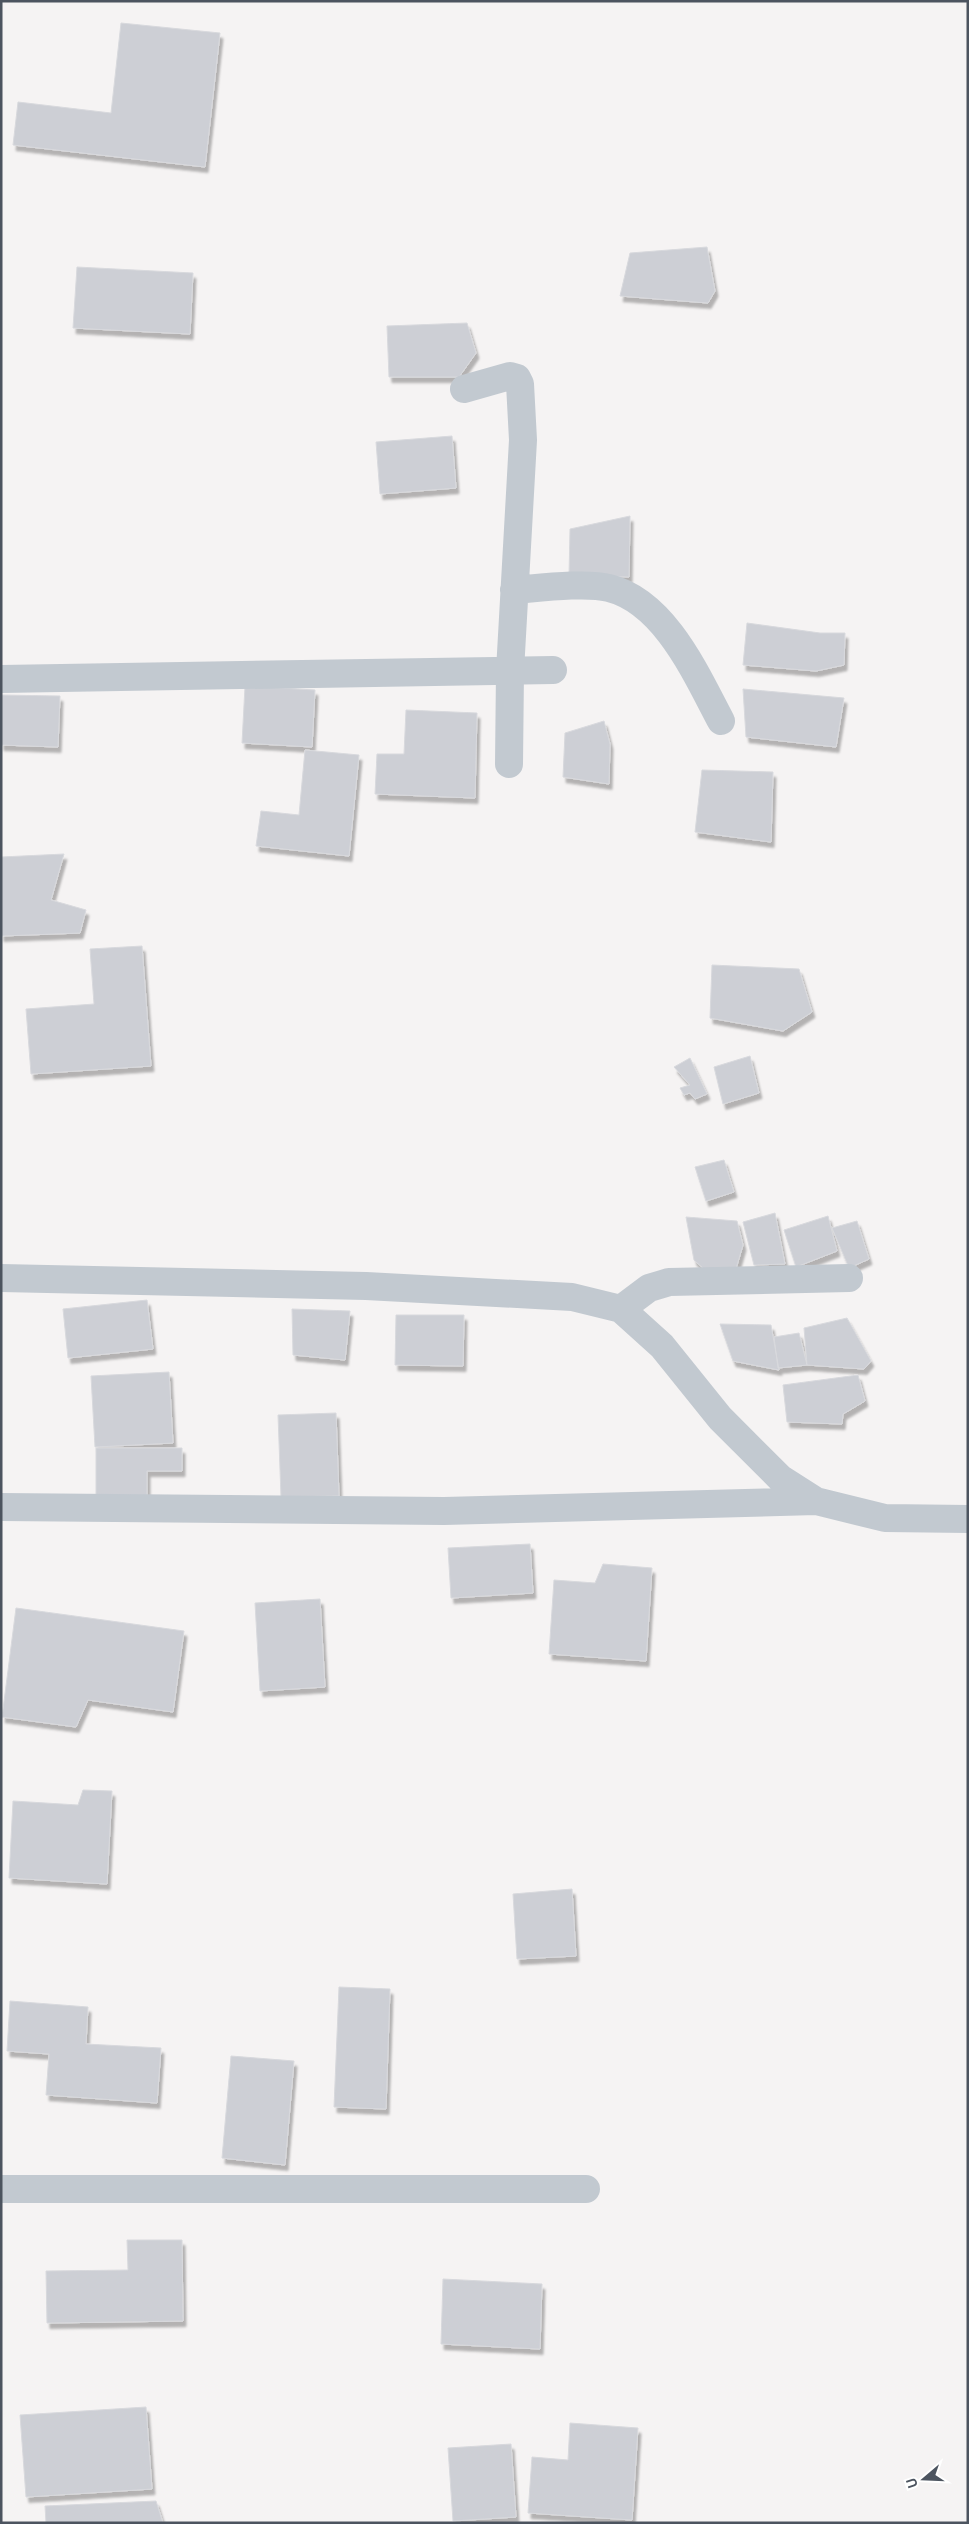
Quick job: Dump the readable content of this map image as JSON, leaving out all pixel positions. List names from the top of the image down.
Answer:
{
  "north": "left"
}
